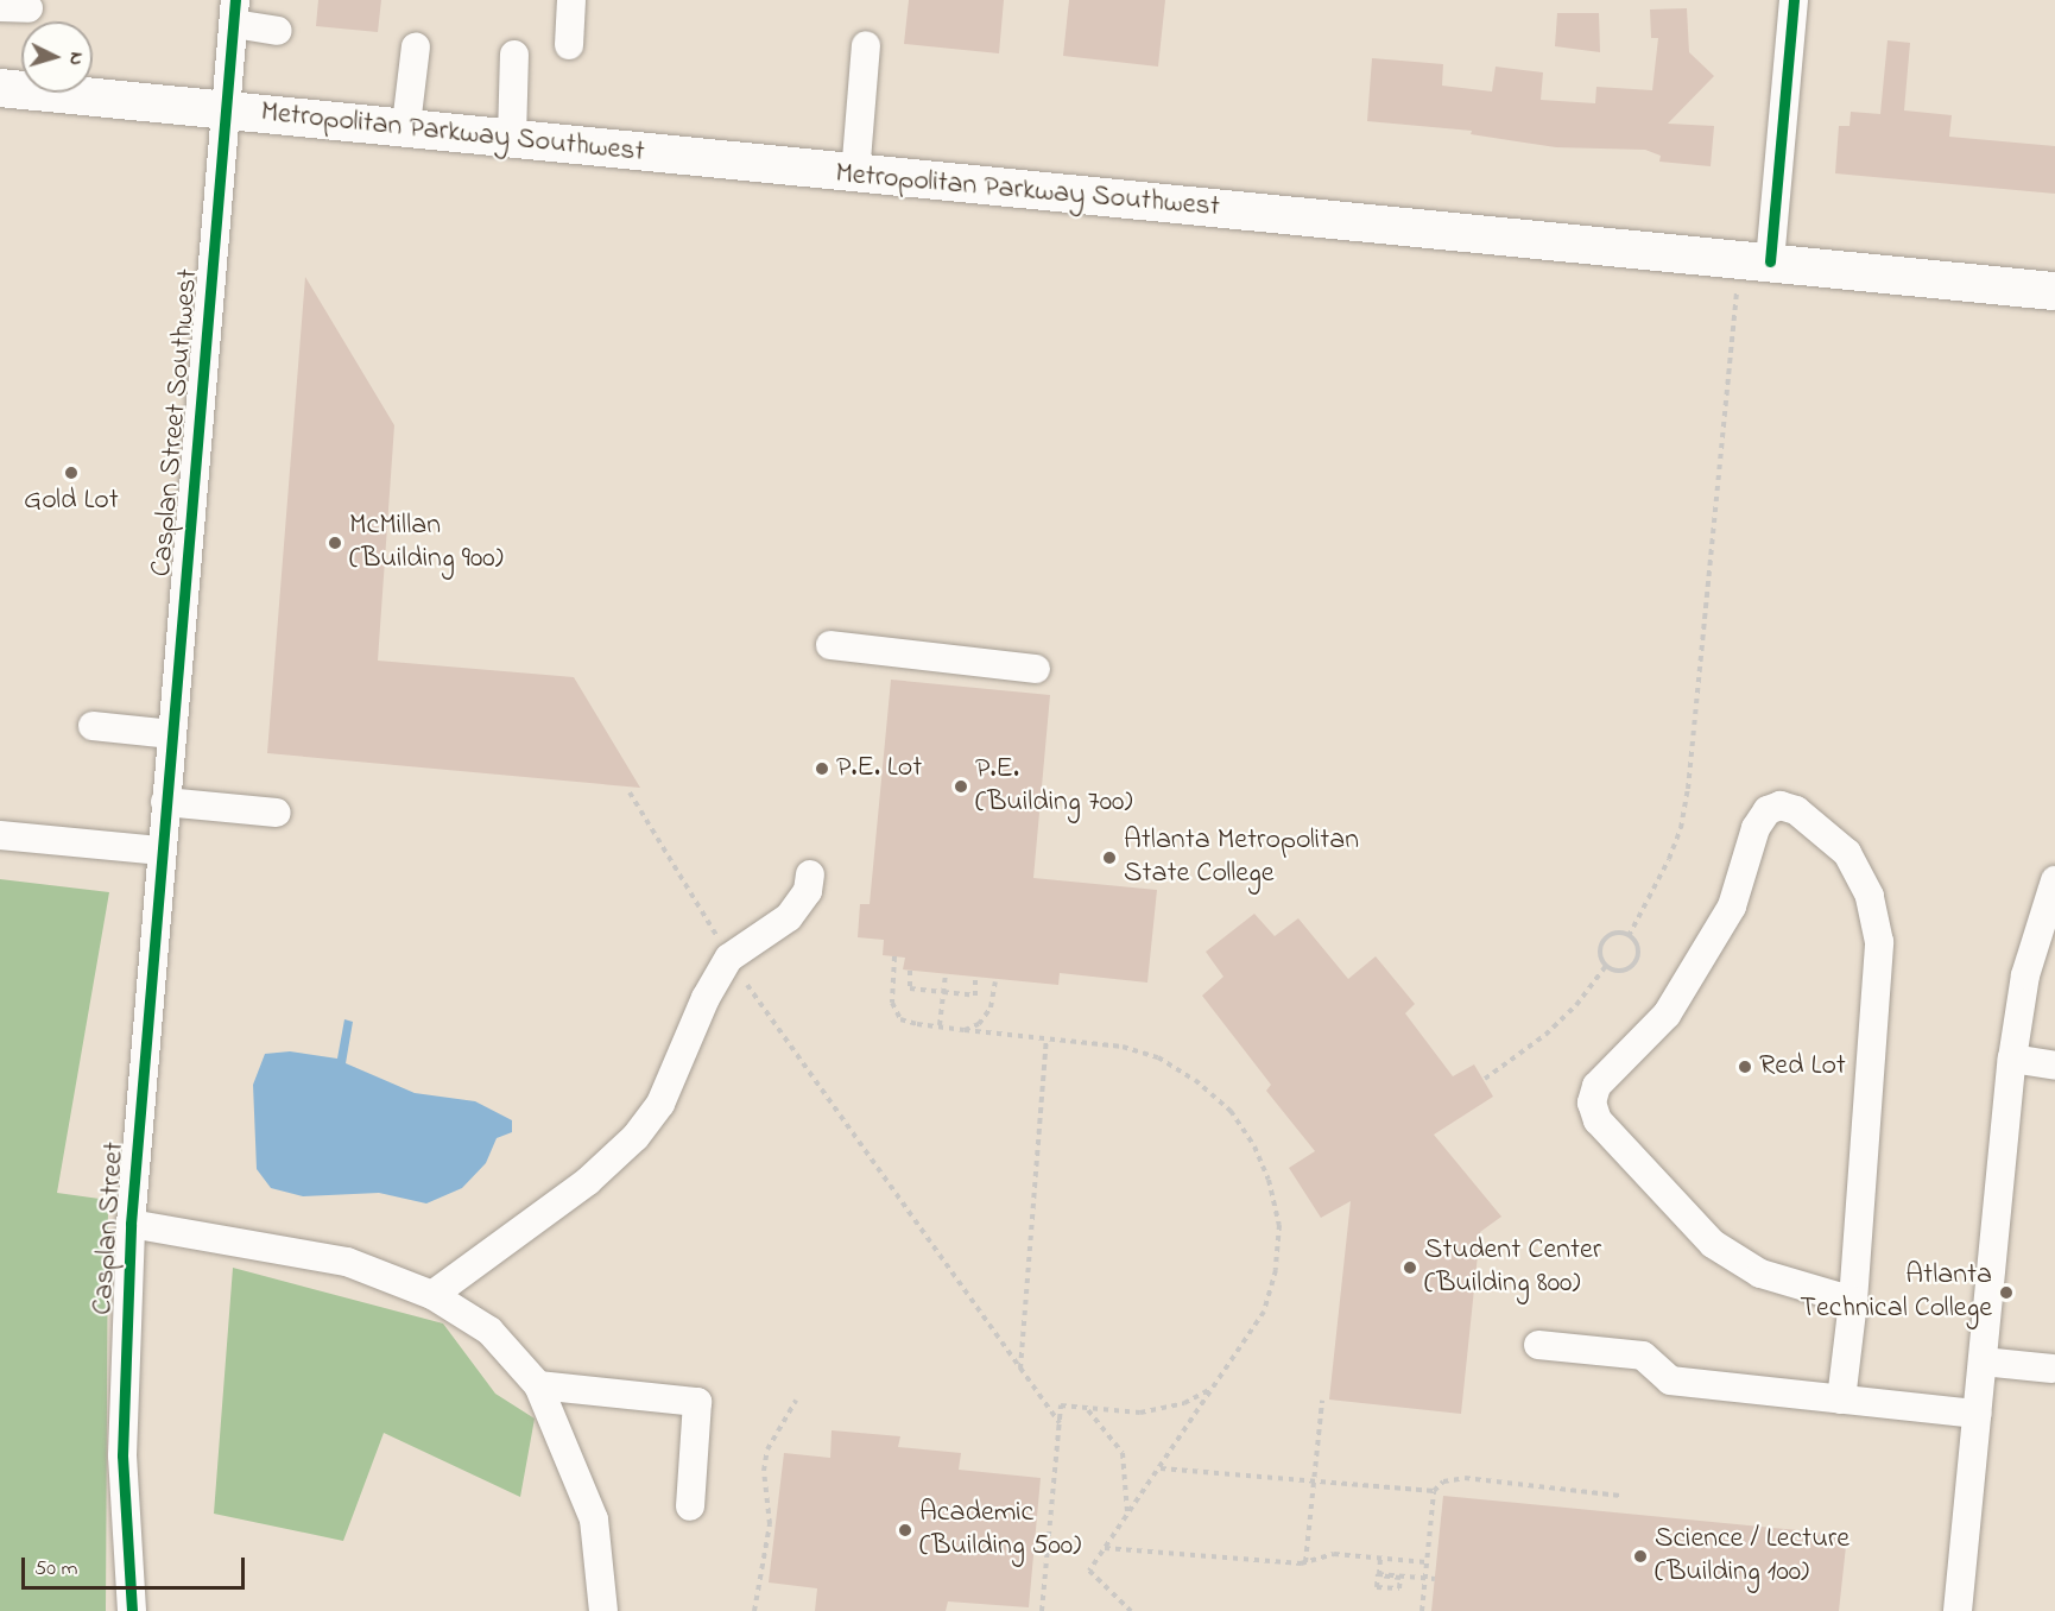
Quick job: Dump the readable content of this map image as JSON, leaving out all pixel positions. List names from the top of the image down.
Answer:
{
  "streets": {
    "main road": ["Metropolitan Parkway Southwest"],
    "street": ["Casplan Street Southwest", "Casplan Street"]
  },
  "crossings": [
    ["Metropolitan Parkway Southwest", "Casplan Street Southwest"],
    ["Casplan Street Southwest", "Casplan Street"]
  ],
  "places": [
    "Gold Lot",
    "McMillan (Building 900)",
    "P.E. Lot",
    "P.E. (Building 700)",
    "Atlanta Metropolitan State College",
    "Red Lot",
    "Student Center (Building 800)",
    "Atlanta Technical College",
    "Academic (Building 500)",
    "Science / Lecture (Building 100)"
  ],
  "scale_bar": "50 m",
  "north": "right"
}
